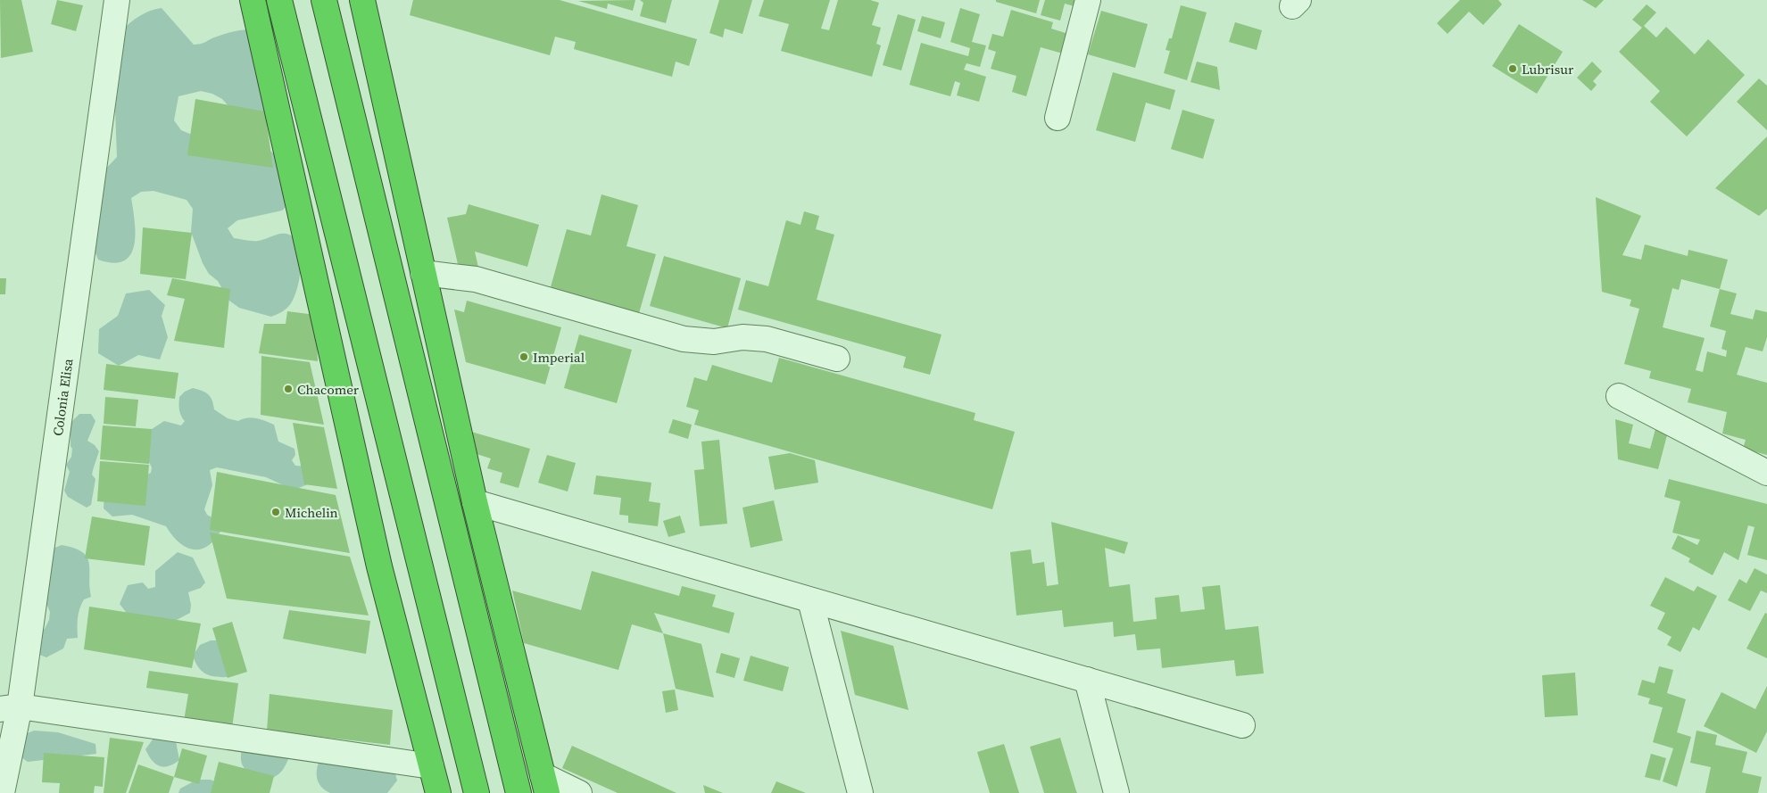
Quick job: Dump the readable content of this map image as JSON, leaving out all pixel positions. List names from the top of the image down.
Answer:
{
  "streets": {
    "street": ["Colonia Elisa"]
  },
  "places": [
    "Lubrisur",
    "Imperial",
    "Chacomer",
    "Michelin"
  ]
}
